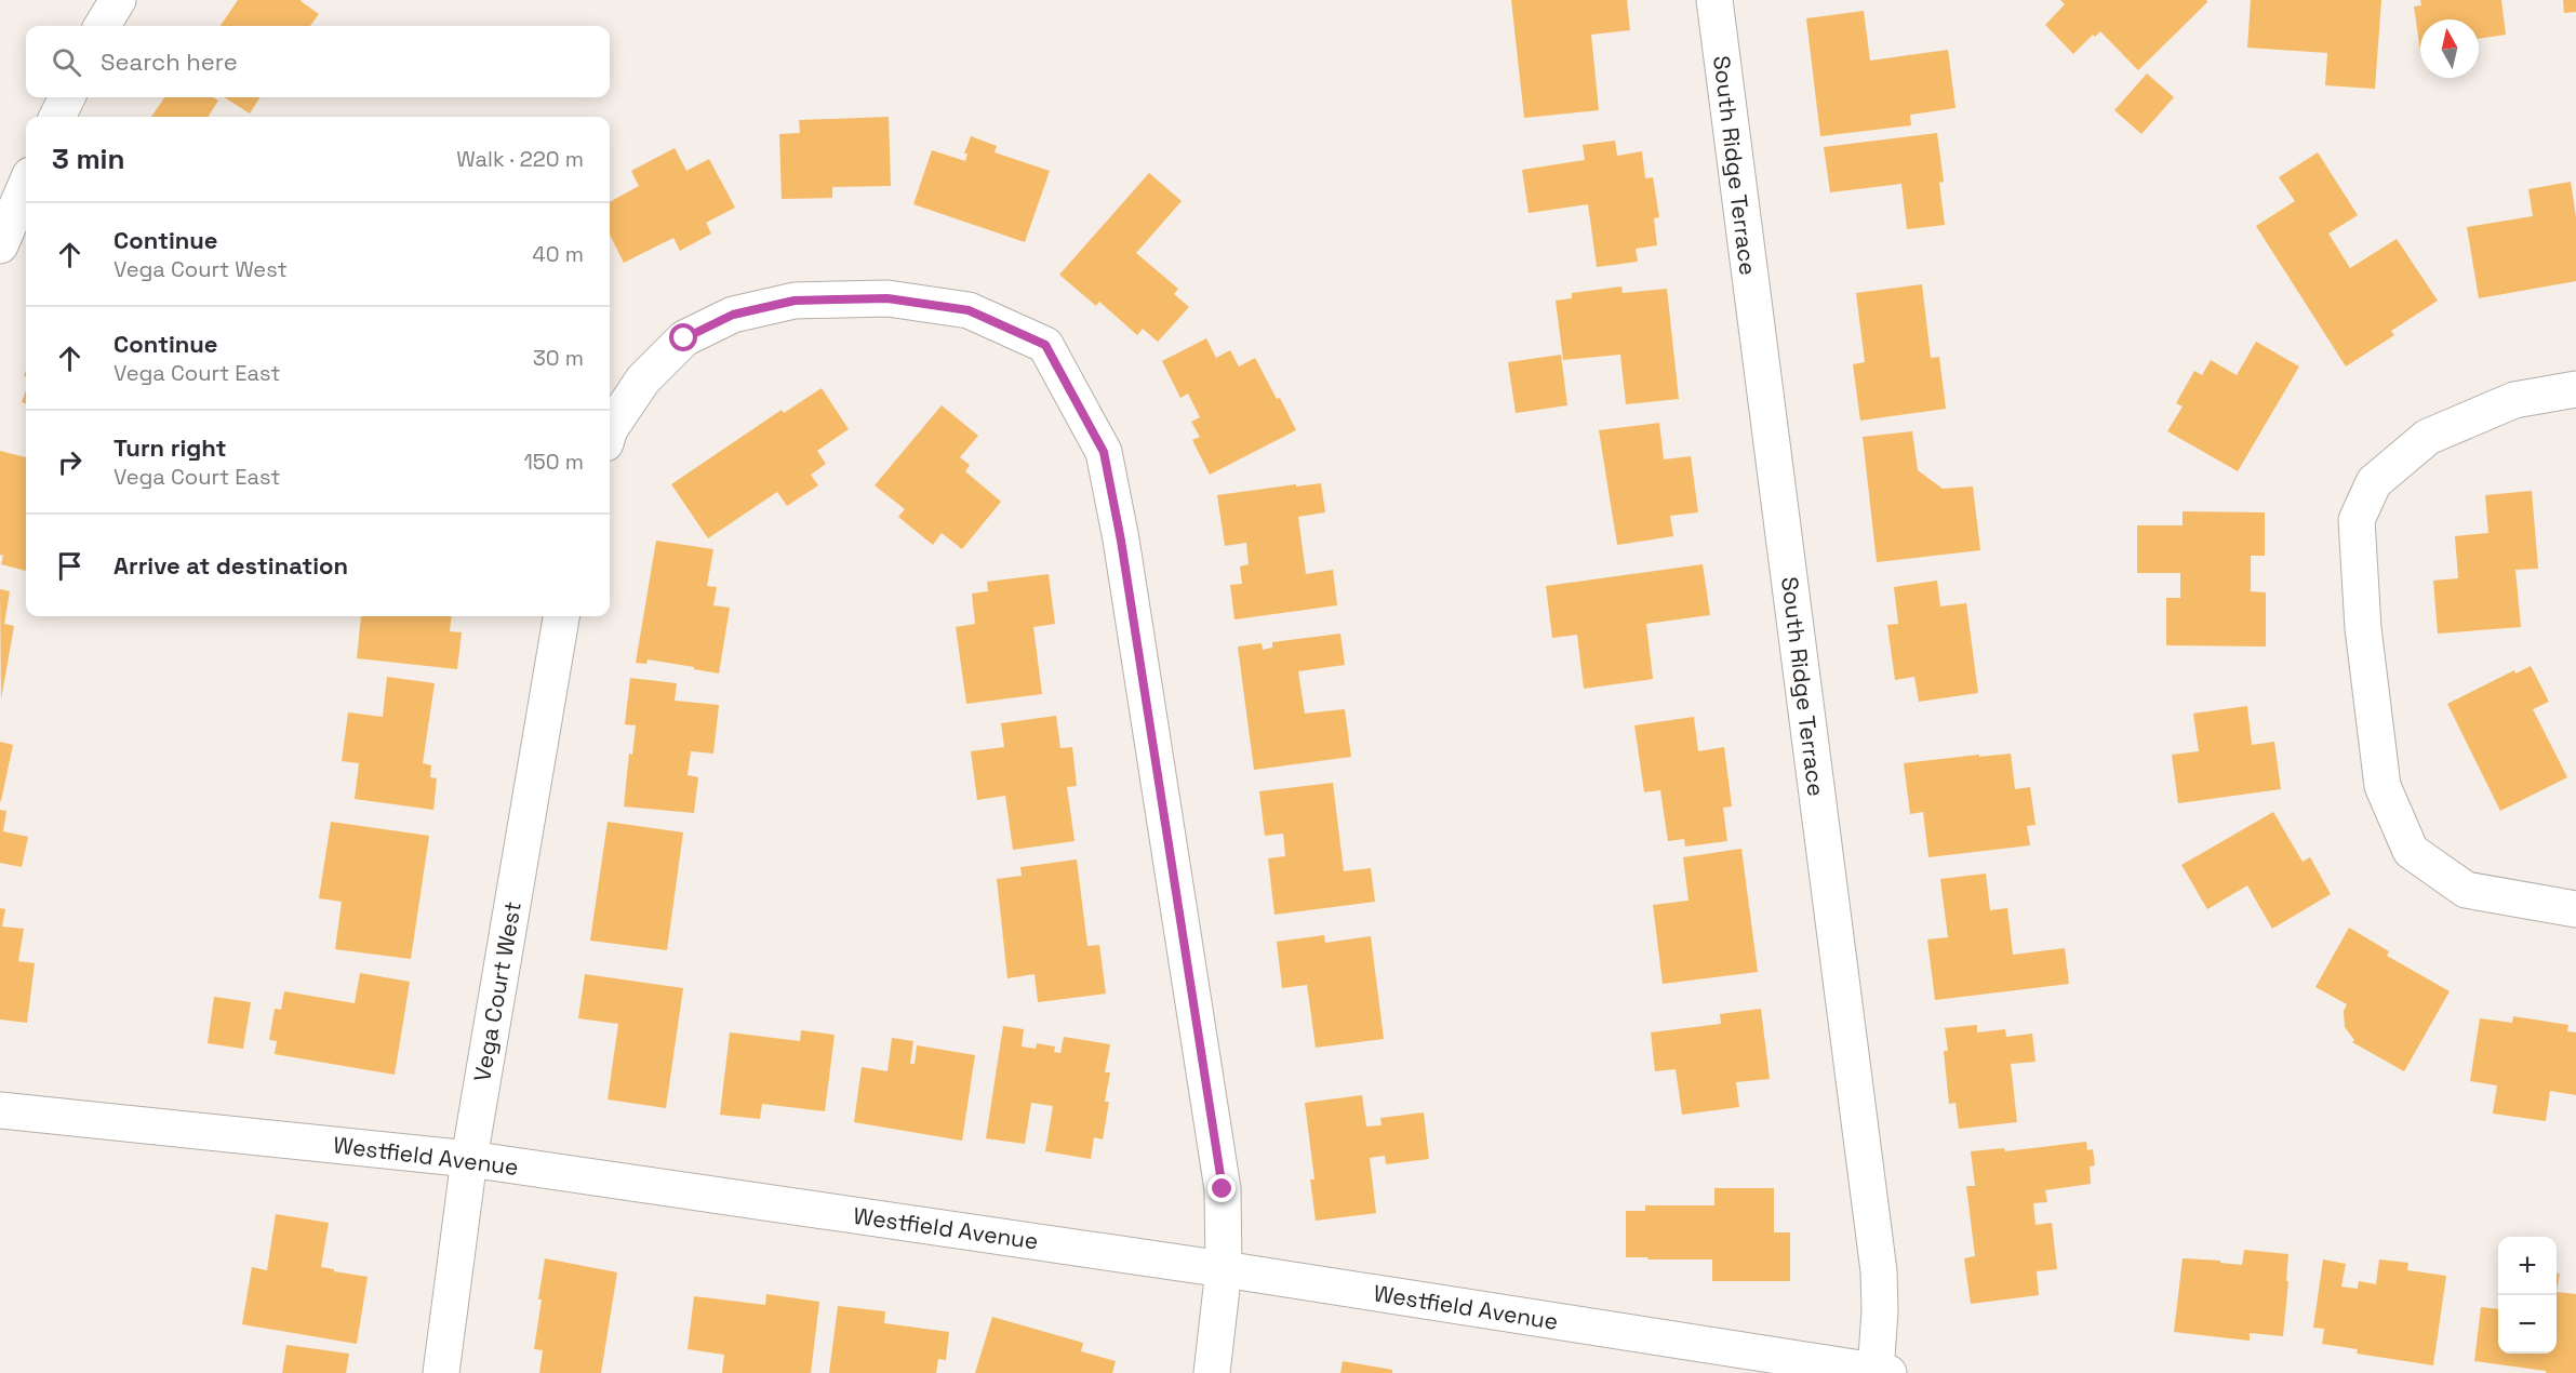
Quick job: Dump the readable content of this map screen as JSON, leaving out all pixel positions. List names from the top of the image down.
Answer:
{
  "streets": {
    "street": ["South Ridge Terrace", "Vega Court West", "Westfield Avenue"]
  },
  "crossings": [
    ["South Ridge Terrace", "Westfield Avenue"],
    ["Vega Court West", "Westfield Avenue"]
  ],
  "north": "top",
  "page": {
    "search": "Search here",
    "heading": ["3 min", "Walk · 220 m"],
    "list": [
      ["Continue", "Vega Court West", "40 m"],
      ["Continue", "Vega Court East", "30 m"],
      ["Turn right", "Vega Court East", "150 m"],
      "Arrive at destination"
    ],
    "map_buttons": ["+", "−"]
  }
}
